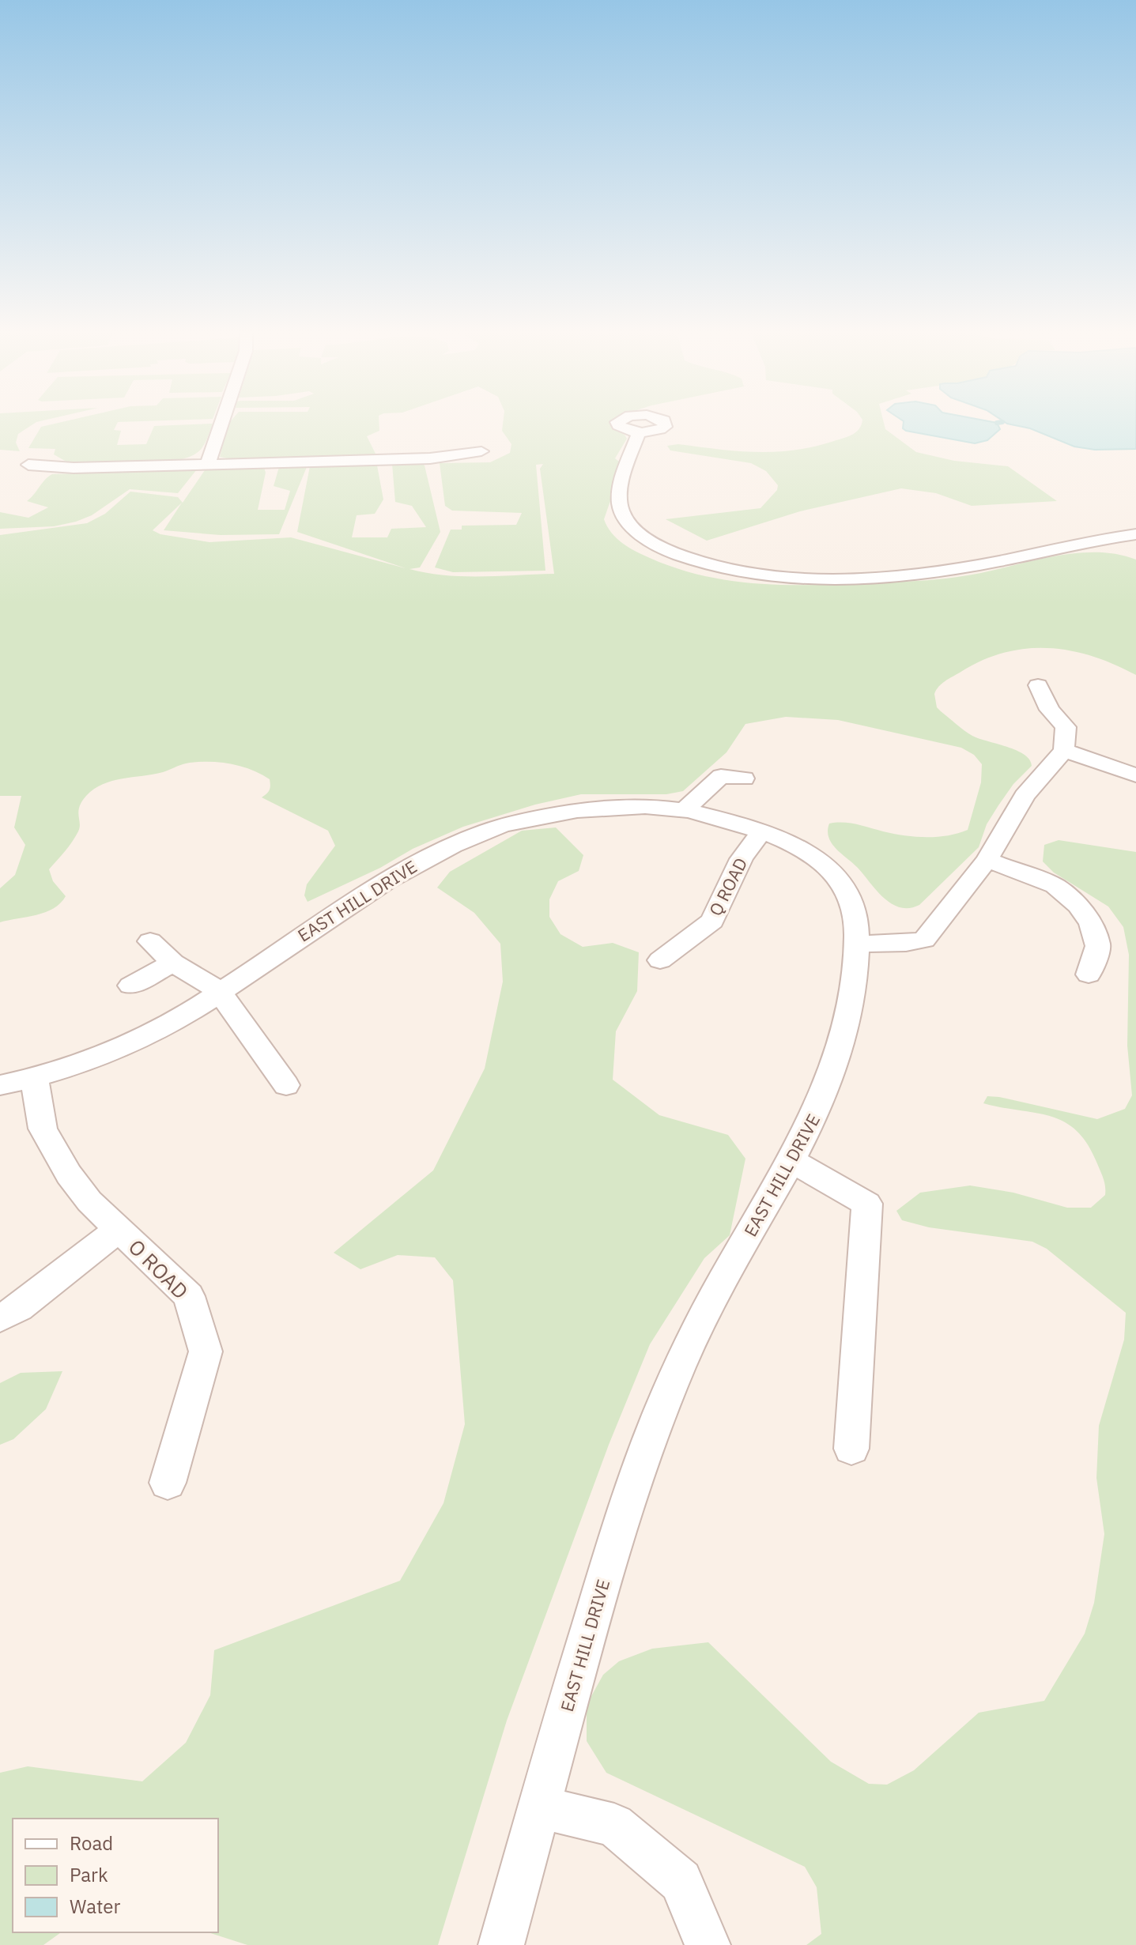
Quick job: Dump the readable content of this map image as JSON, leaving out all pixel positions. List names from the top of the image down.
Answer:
{
  "streets": {
    "street": ["Q ROAD", "EAST HILL DRIVE", "O ROAD"]
  },
  "crossings": [
    ["Q ROAD", "EAST HILL DRIVE"],
    ["EAST HILL DRIVE", "O ROAD"]
  ],
  "legend": ["Road", "Park", "Water"]
}
